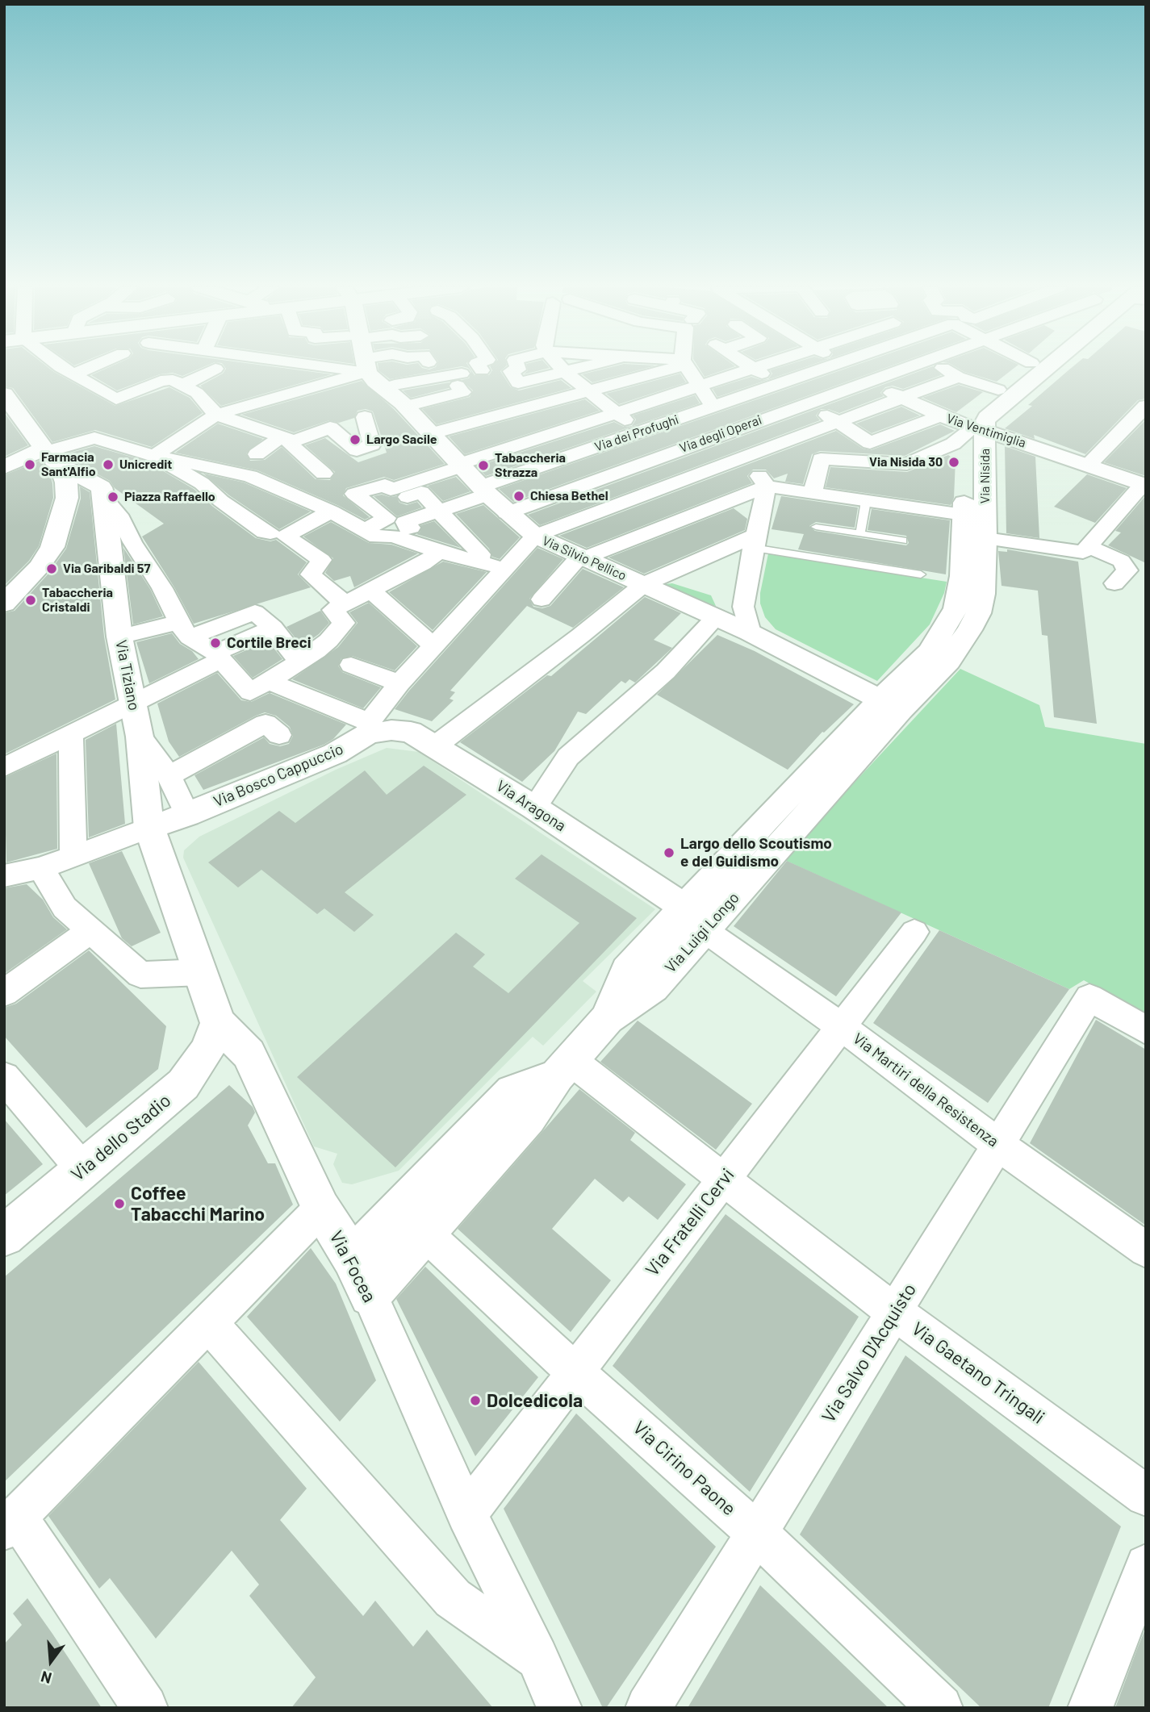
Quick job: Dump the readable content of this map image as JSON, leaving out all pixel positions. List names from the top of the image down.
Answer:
{
  "streets": {
    "street": [
      "Via Ventimiglia",
      "Via dei Profughi",
      "Via degli Operai",
      "Via Nisida",
      "Via Silvio Pellico",
      "Via Tiziano",
      "Via Bosco Cappuccio",
      "Via Aragona",
      "Via Luigi Longo",
      "Via Martiri della Resistenza",
      "Via dello Stadio",
      "Via Fratelli Cervi",
      "Via Focea",
      "Via Salvo D'Acquisto",
      "Via Gaetano Tringali",
      "Via Cirino Paone"
    ]
  },
  "crossings": [
    ["Via Ventimiglia", "Via degli Operai"],
    ["Via Ventimiglia", "Via Nisida"],
    ["Via dei Profughi", "Via Silvio Pellico"],
    ["Via degli Operai", "Via Silvio Pellico"],
    ["Via Nisida", "Via Silvio Pellico"],
    ["Via Nisida", "Via Luigi Longo"],
    ["Via Silvio Pellico", "Via Bosco Cappuccio"],
    ["Via Silvio Pellico", "Via Luigi Longo"],
    ["Via Tiziano", "Via Bosco Cappuccio"],
    ["Via Tiziano", "Via Focea"],
    ["Via Bosco Cappuccio", "Via Aragona"],
    ["Via Bosco Cappuccio", "Via Focea"],
    ["Via Aragona", "Via Luigi Longo"],
    ["Via Aragona", "Via Martiri della Resistenza"],
    ["Via Luigi Longo", "Via Martiri della Resistenza"],
    ["Via Luigi Longo", "Via Focea"],
    ["Via Luigi Longo", "Via Gaetano Tringali"],
    ["Via Luigi Longo", "Via Cirino Paone"],
    ["Via Martiri della Resistenza", "Via Fratelli Cervi"],
    ["Via Martiri della Resistenza", "Via Salvo D'Acquisto"],
    ["Via dello Stadio", "Via Focea"],
    ["Via Fratelli Cervi", "Via Focea"],
    ["Via Fratelli Cervi", "Via Gaetano Tringali"],
    ["Via Fratelli Cervi", "Via Cirino Paone"],
    ["Via Salvo D'Acquisto", "Via Gaetano Tringali"],
    ["Via Salvo D'Acquisto", "Via Cirino Paone"]
  ],
  "places": [
    "Largo Sacile",
    "Via Nisida 30",
    "Farmacia Sant'Alfio",
    "Unicredit",
    "Tabaccheria Strazza",
    "Chiesa Bethel",
    "Piazza Raffaello",
    "Via Garibaldi 57",
    "Tabaccheria Cristaldi",
    "Cortile Breci",
    "Largo dello Scoutismo e del Guidismo",
    "Coffee Tabacchi Marino",
    "Dolcedicola"
  ],
  "north": "bottom"
}
